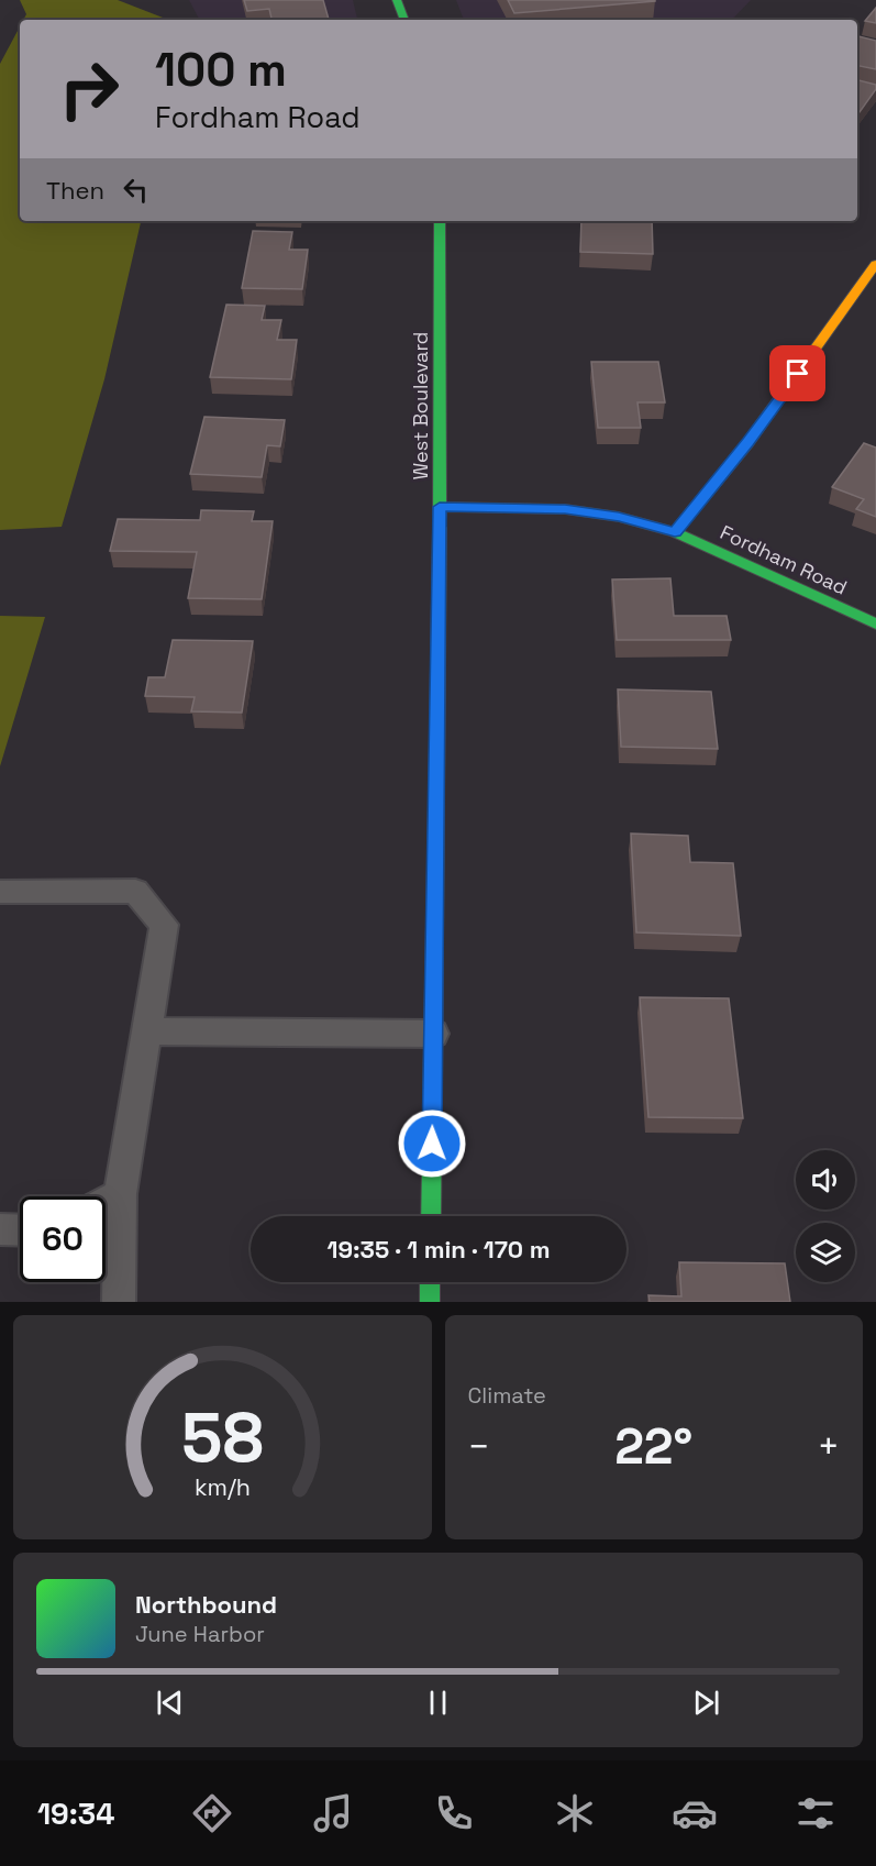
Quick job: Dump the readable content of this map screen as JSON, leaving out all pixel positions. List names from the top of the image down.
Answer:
{
  "streets": {
    "main road": ["West Boulevard", "Fordham Road"]
  },
  "crossings": [
    ["West Boulevard", "Fordham Road"]
  ],
  "page": {
    "turn": ["100 m", "Fordham Road"],
    "then": "Then",
    "limit": "60",
    "trip": "19:35 · 1 min · 170 m",
    "tile": "Climate",
    "heat": ["−", "22°", "+"],
    "song": ["Northbound", "June Harbor"],
    "tabs": "19:34",
    "gauge": ["58", "km/h"]
  }
}
